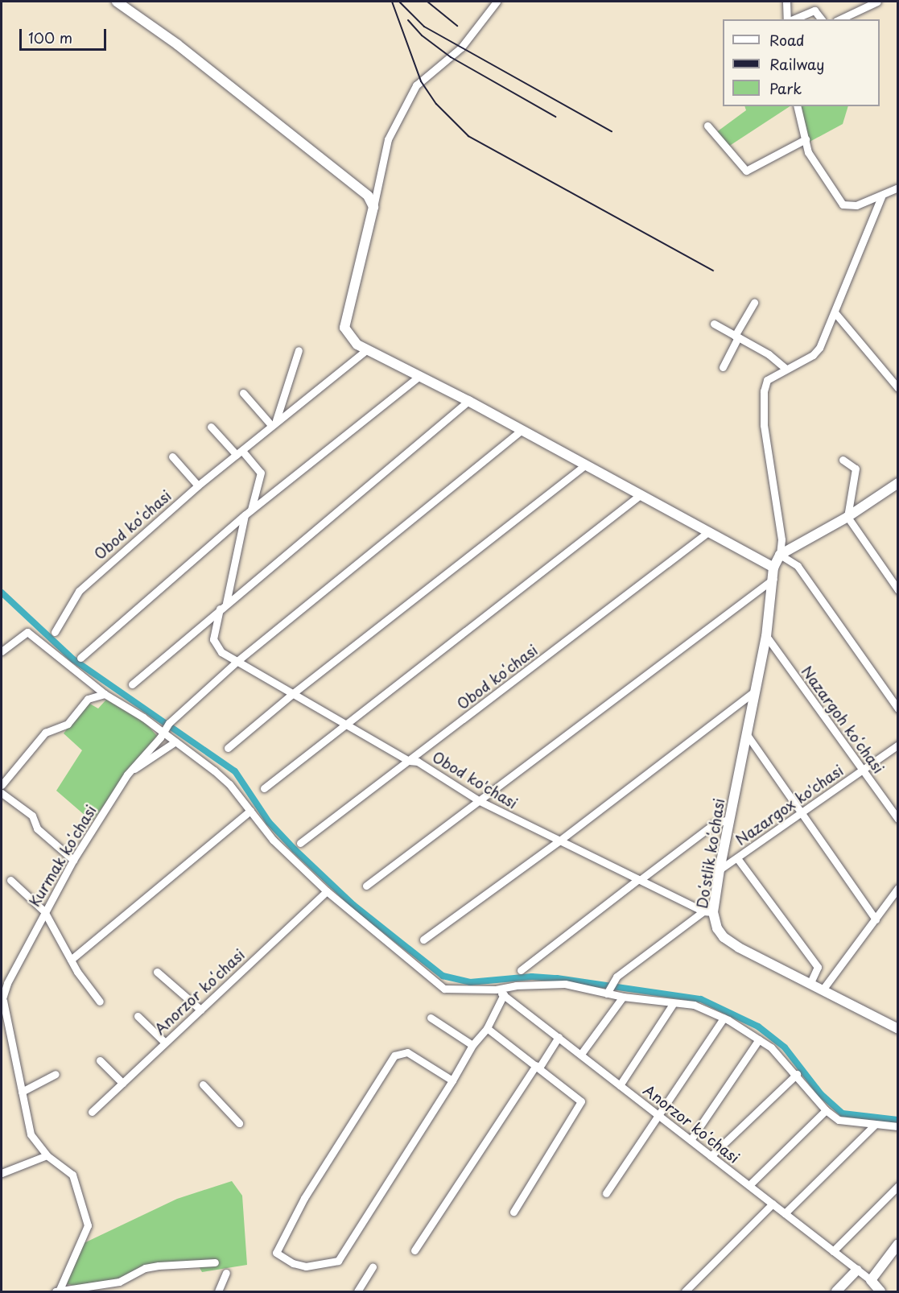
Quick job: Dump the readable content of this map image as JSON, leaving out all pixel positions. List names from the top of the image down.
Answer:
{
  "streets": {
    "street": [
      "Obod koʻchasi",
      "Nazargoh koʻchasi",
      "Obod ko'chasi",
      "Nazargox ko'chasi",
      "Doʻstlik koʻchasi",
      "Kurmak koʻchasi",
      "Anorzor koʻchasi"
    ]
  },
  "crossings": [
    ["Obod koʻchasi", "Obod ko'chasi"],
    ["Nazargoh koʻchasi", "Nazargox ko'chasi"],
    ["Nazargoh koʻchasi", "Doʻstlik koʻchasi"],
    ["Obod ko'chasi", "Doʻstlik koʻchasi"],
    ["Nazargox ko'chasi", "Doʻstlik koʻchasi"]
  ],
  "legend": ["Road", "Railway", "Park"],
  "scale_bar": "100 m"
}
